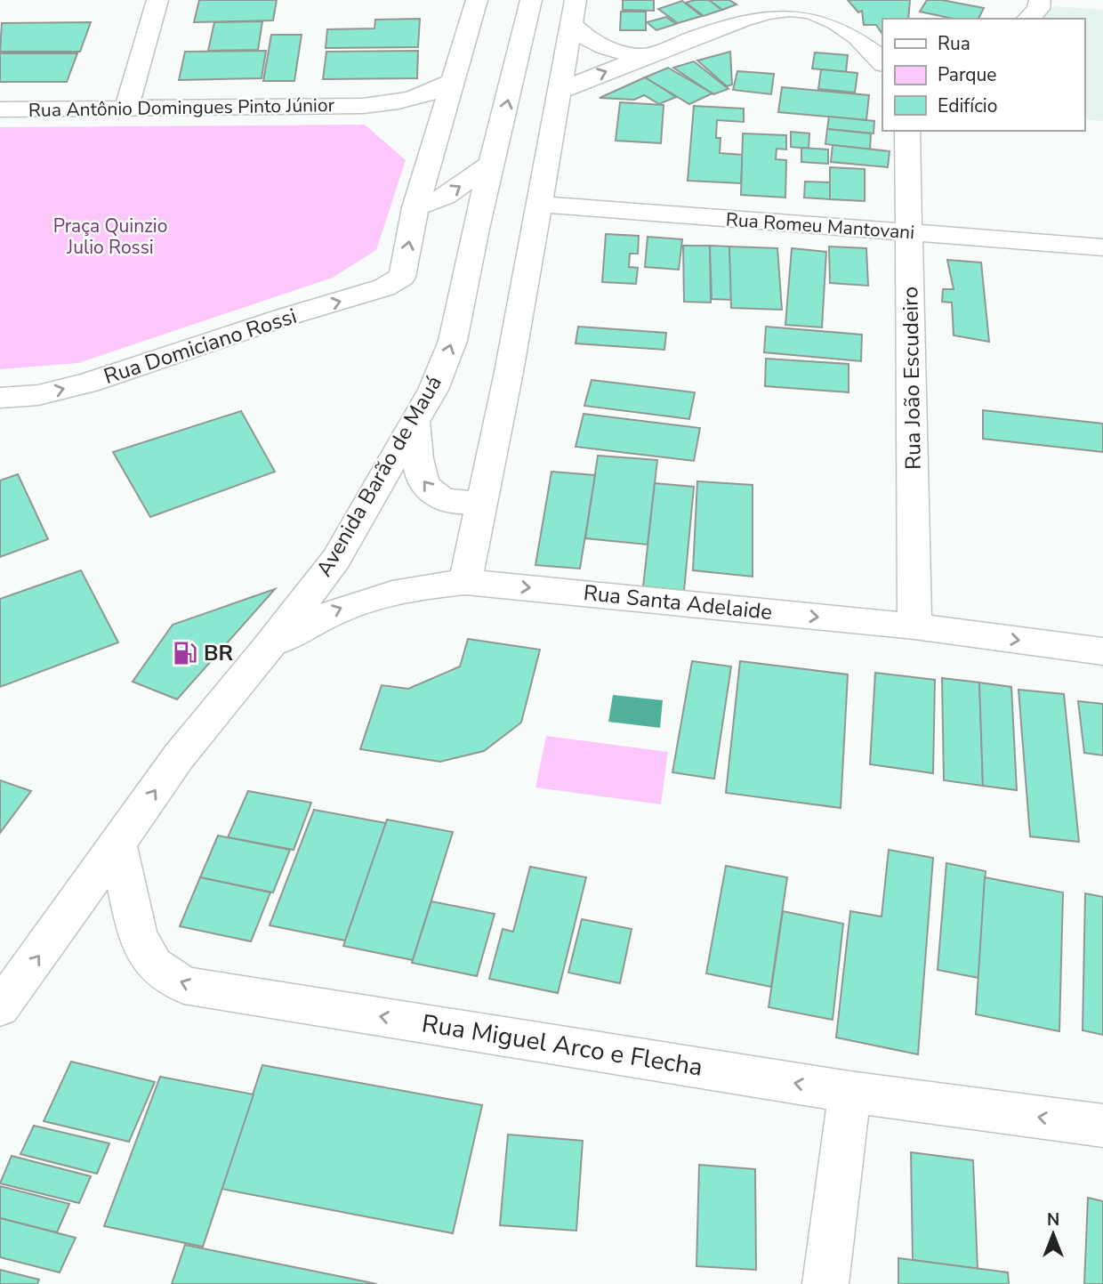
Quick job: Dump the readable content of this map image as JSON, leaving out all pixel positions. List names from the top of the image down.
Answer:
{
  "streets": {
    "street": [
      "Rua Antônio Domingues Pinto Júnior",
      "Rua Romeu Mantovani",
      "Rua Domiciano Rossi",
      "Rua João Escudeiro",
      "Avenida Barão de Mauá",
      "Rua Santa Adelaide",
      "Rua Miguel Arco e Flecha"
    ]
  },
  "crossings": [
    ["Rua Romeu Mantovani", "Rua João Escudeiro"],
    ["Rua João Escudeiro", "Rua Santa Adelaide"],
    ["Avenida Barão de Mauá", "Rua Santa Adelaide"],
    ["Avenida Barão de Mauá", "Rua Miguel Arco e Flecha"]
  ],
  "one_way": ["Rua Domiciano Rossi", "Rua Santa Adelaide", "Rua Miguel Arco e Flecha"],
  "parks": ["Praça Quinzio Julio Rossi"],
  "places": {
    "fuel station": ["BR"]
  },
  "legend": ["Rua", "Parque", "Edifício"],
  "north": "top"
}
